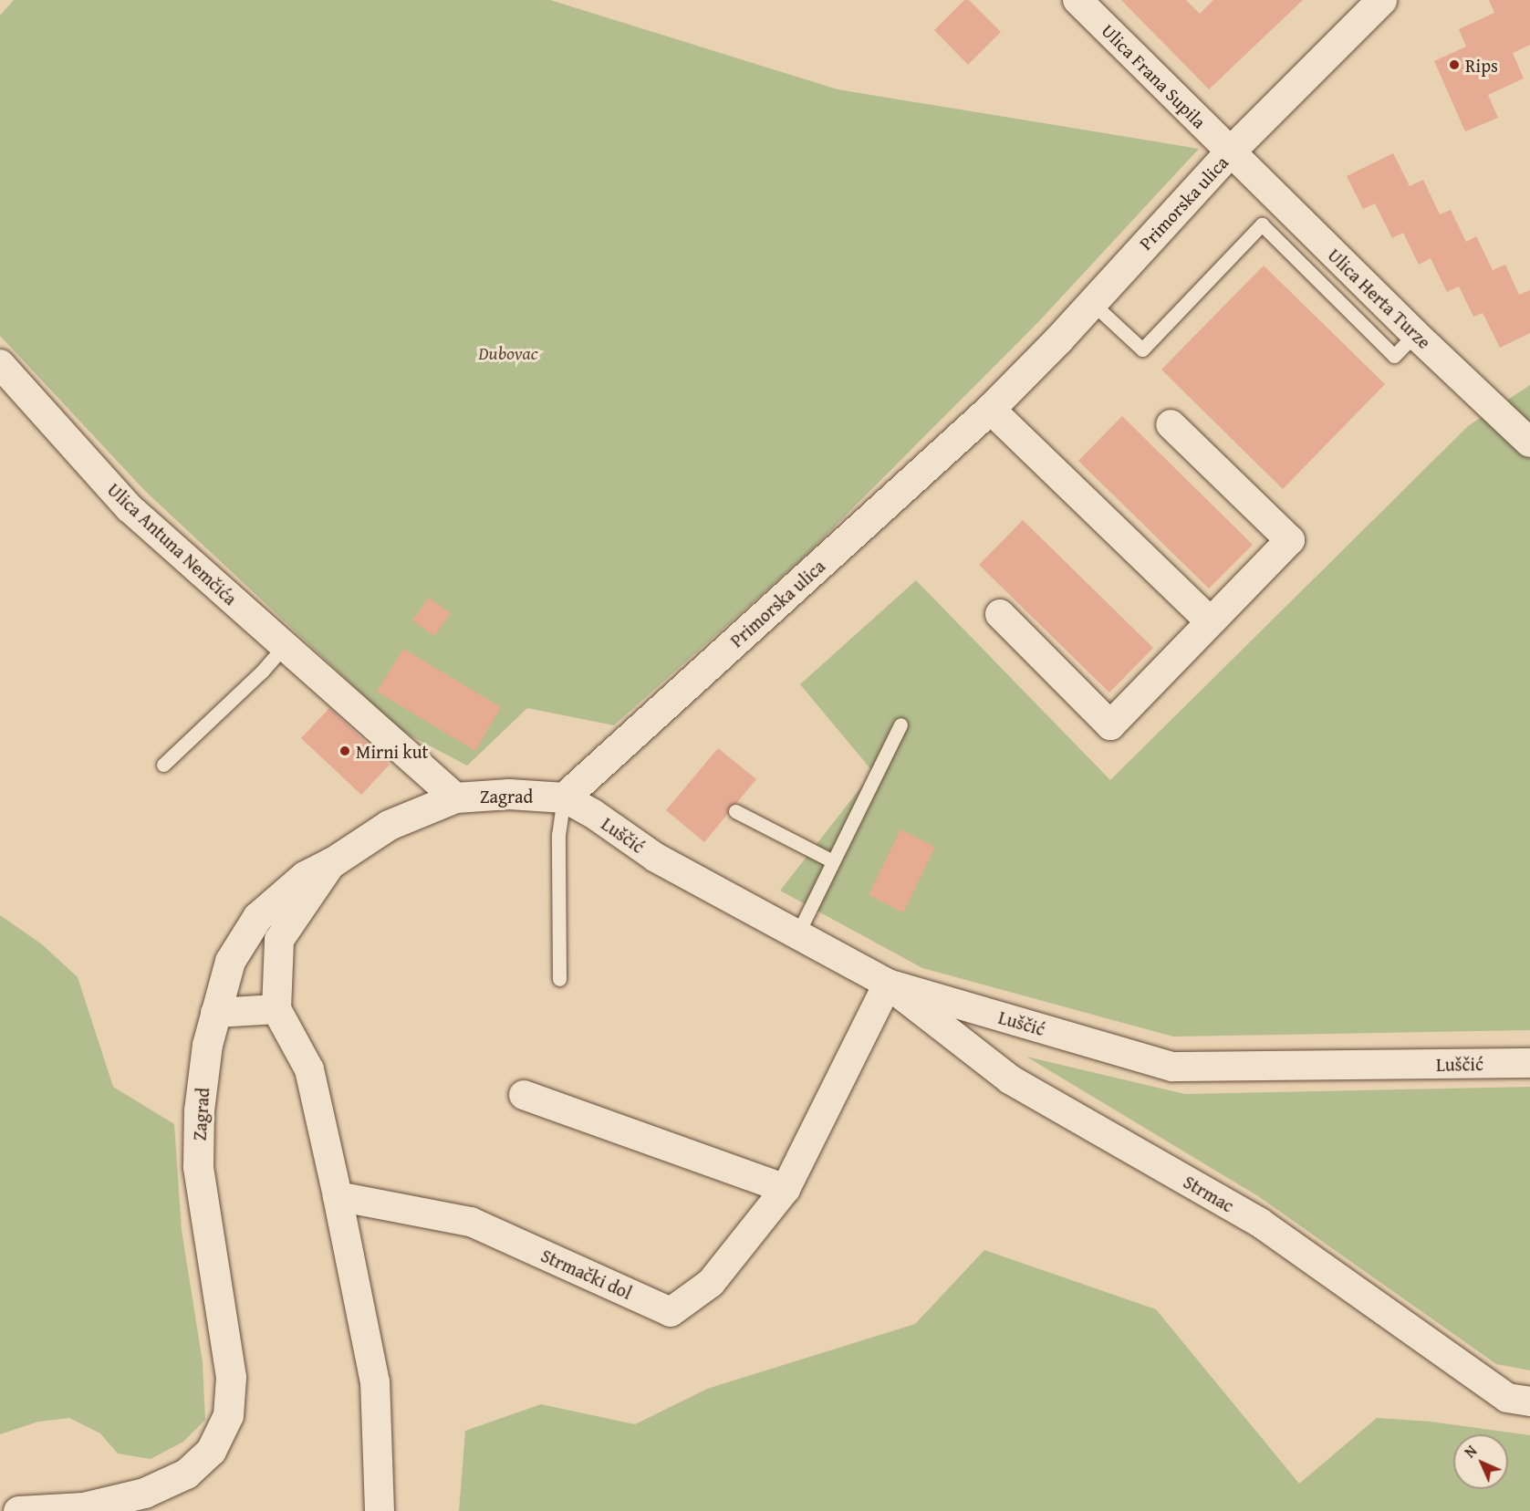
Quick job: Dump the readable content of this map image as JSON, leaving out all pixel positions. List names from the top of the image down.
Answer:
{
  "streets": {
    "main road": ["Primorska ulica", "Zagrad"],
    "street": [
      "Ulica Frana Supila",
      "Ulica Herta Turze",
      "Ulica Antuna Nemčića",
      "Luščić",
      "Strmac",
      "Strmački dol"
    ]
  },
  "crossings": [
    ["Ulica Frana Supila", "Primorska ulica"],
    ["Ulica Frana Supila", "Ulica Herta Turze"],
    ["Primorska ulica", "Ulica Herta Turze"],
    ["Primorska ulica", "Zagrad"],
    ["Primorska ulica", "Luščić"],
    ["Ulica Antuna Nemčića", "Zagrad"],
    ["Zagrad", "Luščić"],
    ["Luščić", "Strmac"],
    ["Luščić", "Strmački dol"],
    ["Strmac", "Strmački dol"]
  ],
  "parks": ["Dubovac"],
  "places": ["Rips", "Mirni kut"],
  "north": "top left"
}
